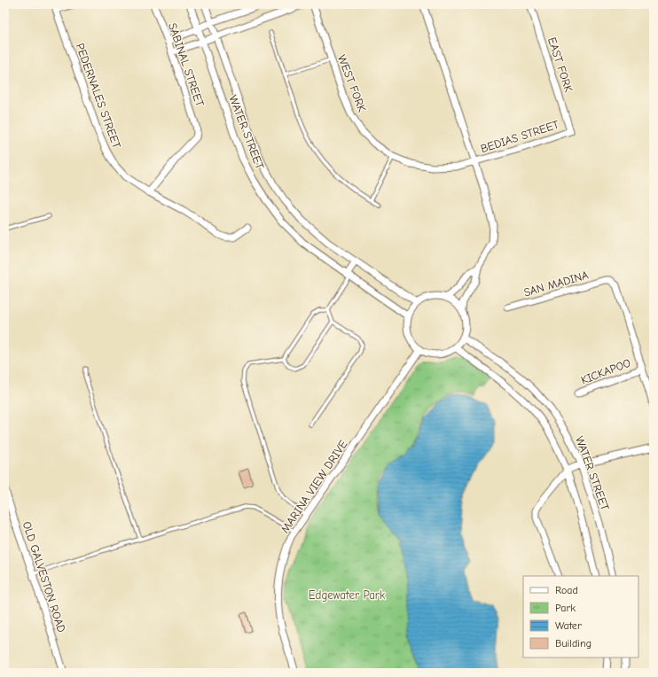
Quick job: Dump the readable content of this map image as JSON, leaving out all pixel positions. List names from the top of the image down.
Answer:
{
  "streets": {
    "street": [
      "SABINAL STREET",
      "EAST FORK",
      "WEST FORK",
      "PEDERNALES STREET",
      "WATER STREET",
      "BEDIAS STREET",
      "SAN MADINA",
      "KICKAPOO",
      "MARINA VIEW DRIVE",
      "OLD GALVESTON ROAD"
    ]
  },
  "crossings": [
    ["SABINAL STREET", "PEDERNALES STREET"],
    ["EAST FORK", "BEDIAS STREET"],
    ["WEST FORK", "BEDIAS STREET"],
    ["WATER STREET", "MARINA VIEW DRIVE"],
    ["SAN MADINA", "KICKAPOO"]
  ],
  "parks": ["Edgewater Park"],
  "legend": [
    "Road",
    "Park",
    "Water",
    "Building"
  ]
}
